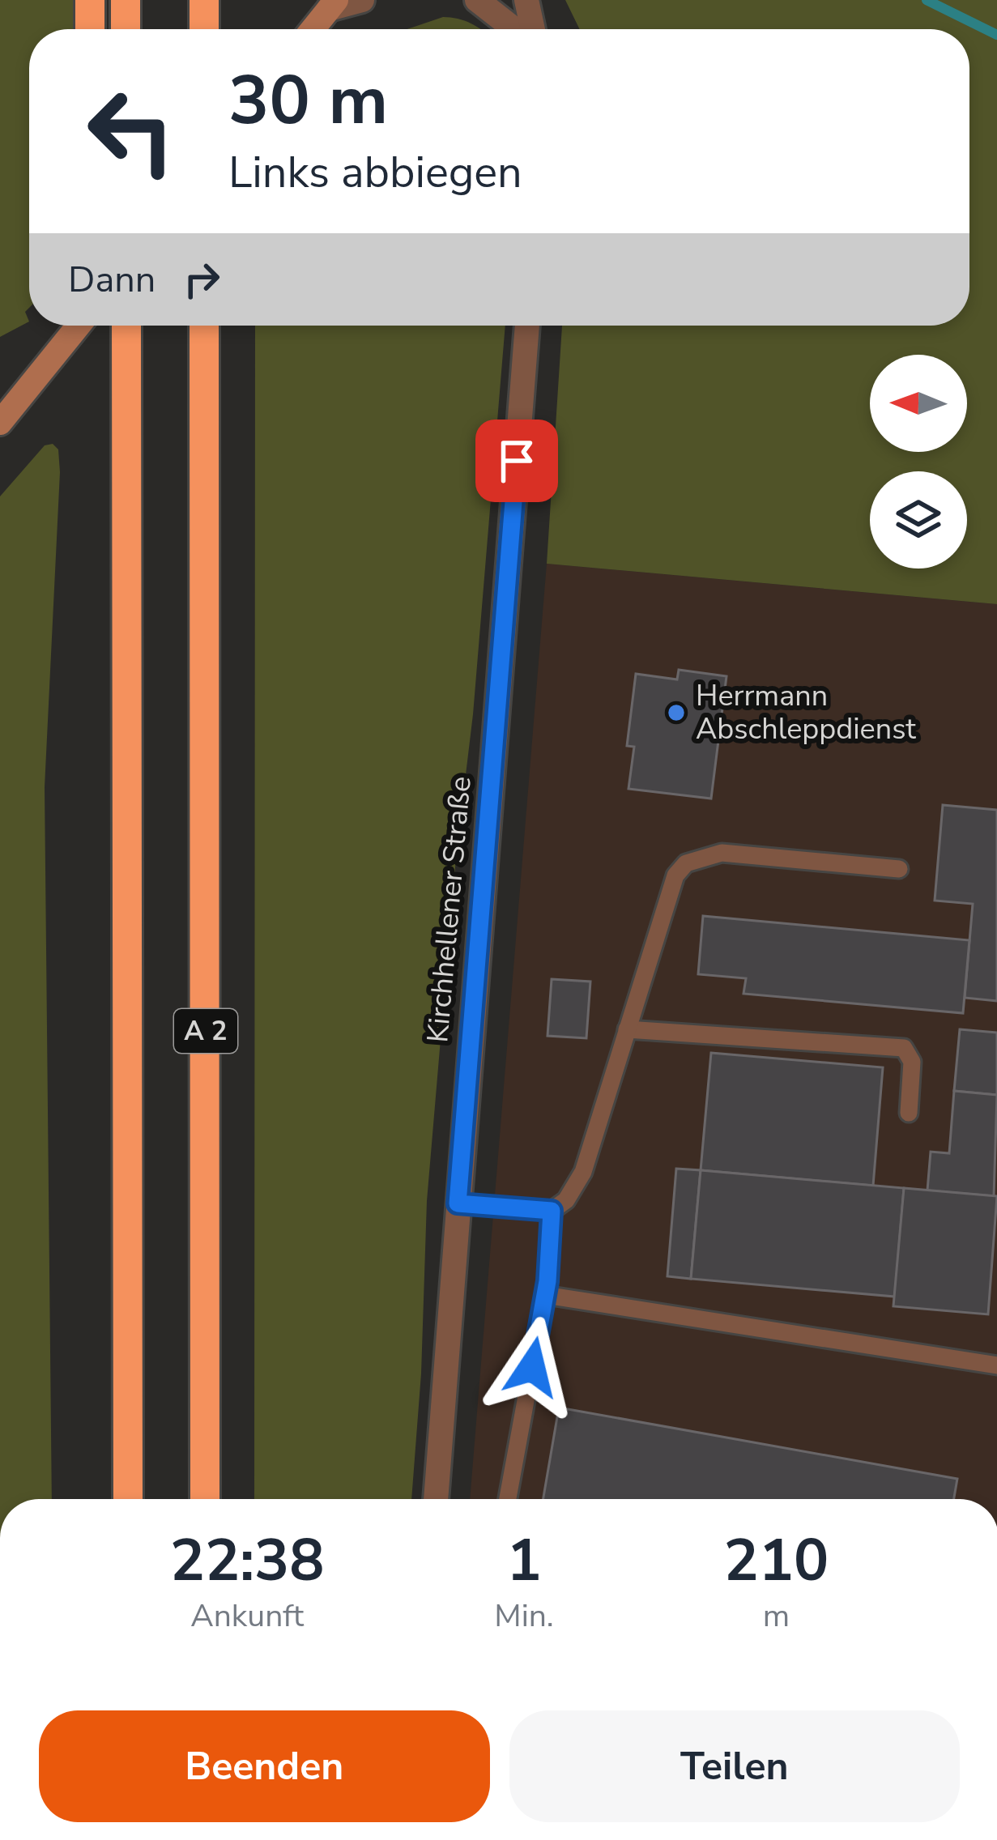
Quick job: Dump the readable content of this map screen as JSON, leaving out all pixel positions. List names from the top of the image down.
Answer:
{
  "streets": {
    "highway": ["A 2"],
    "street": ["Kirchhellener Straße"]
  },
  "places": ["Herrmann Abschleppdienst"],
  "north": "left",
  "page": {
    "turn": ["30 m", "Links abbiegen"],
    "then": "Dann",
    "eta": [
      "22:38",
      "Ankunft",
      "1",
      "Min.",
      "210",
      "m"
    ],
    "buttons": ["Beenden", "Teilen"]
  }
}
